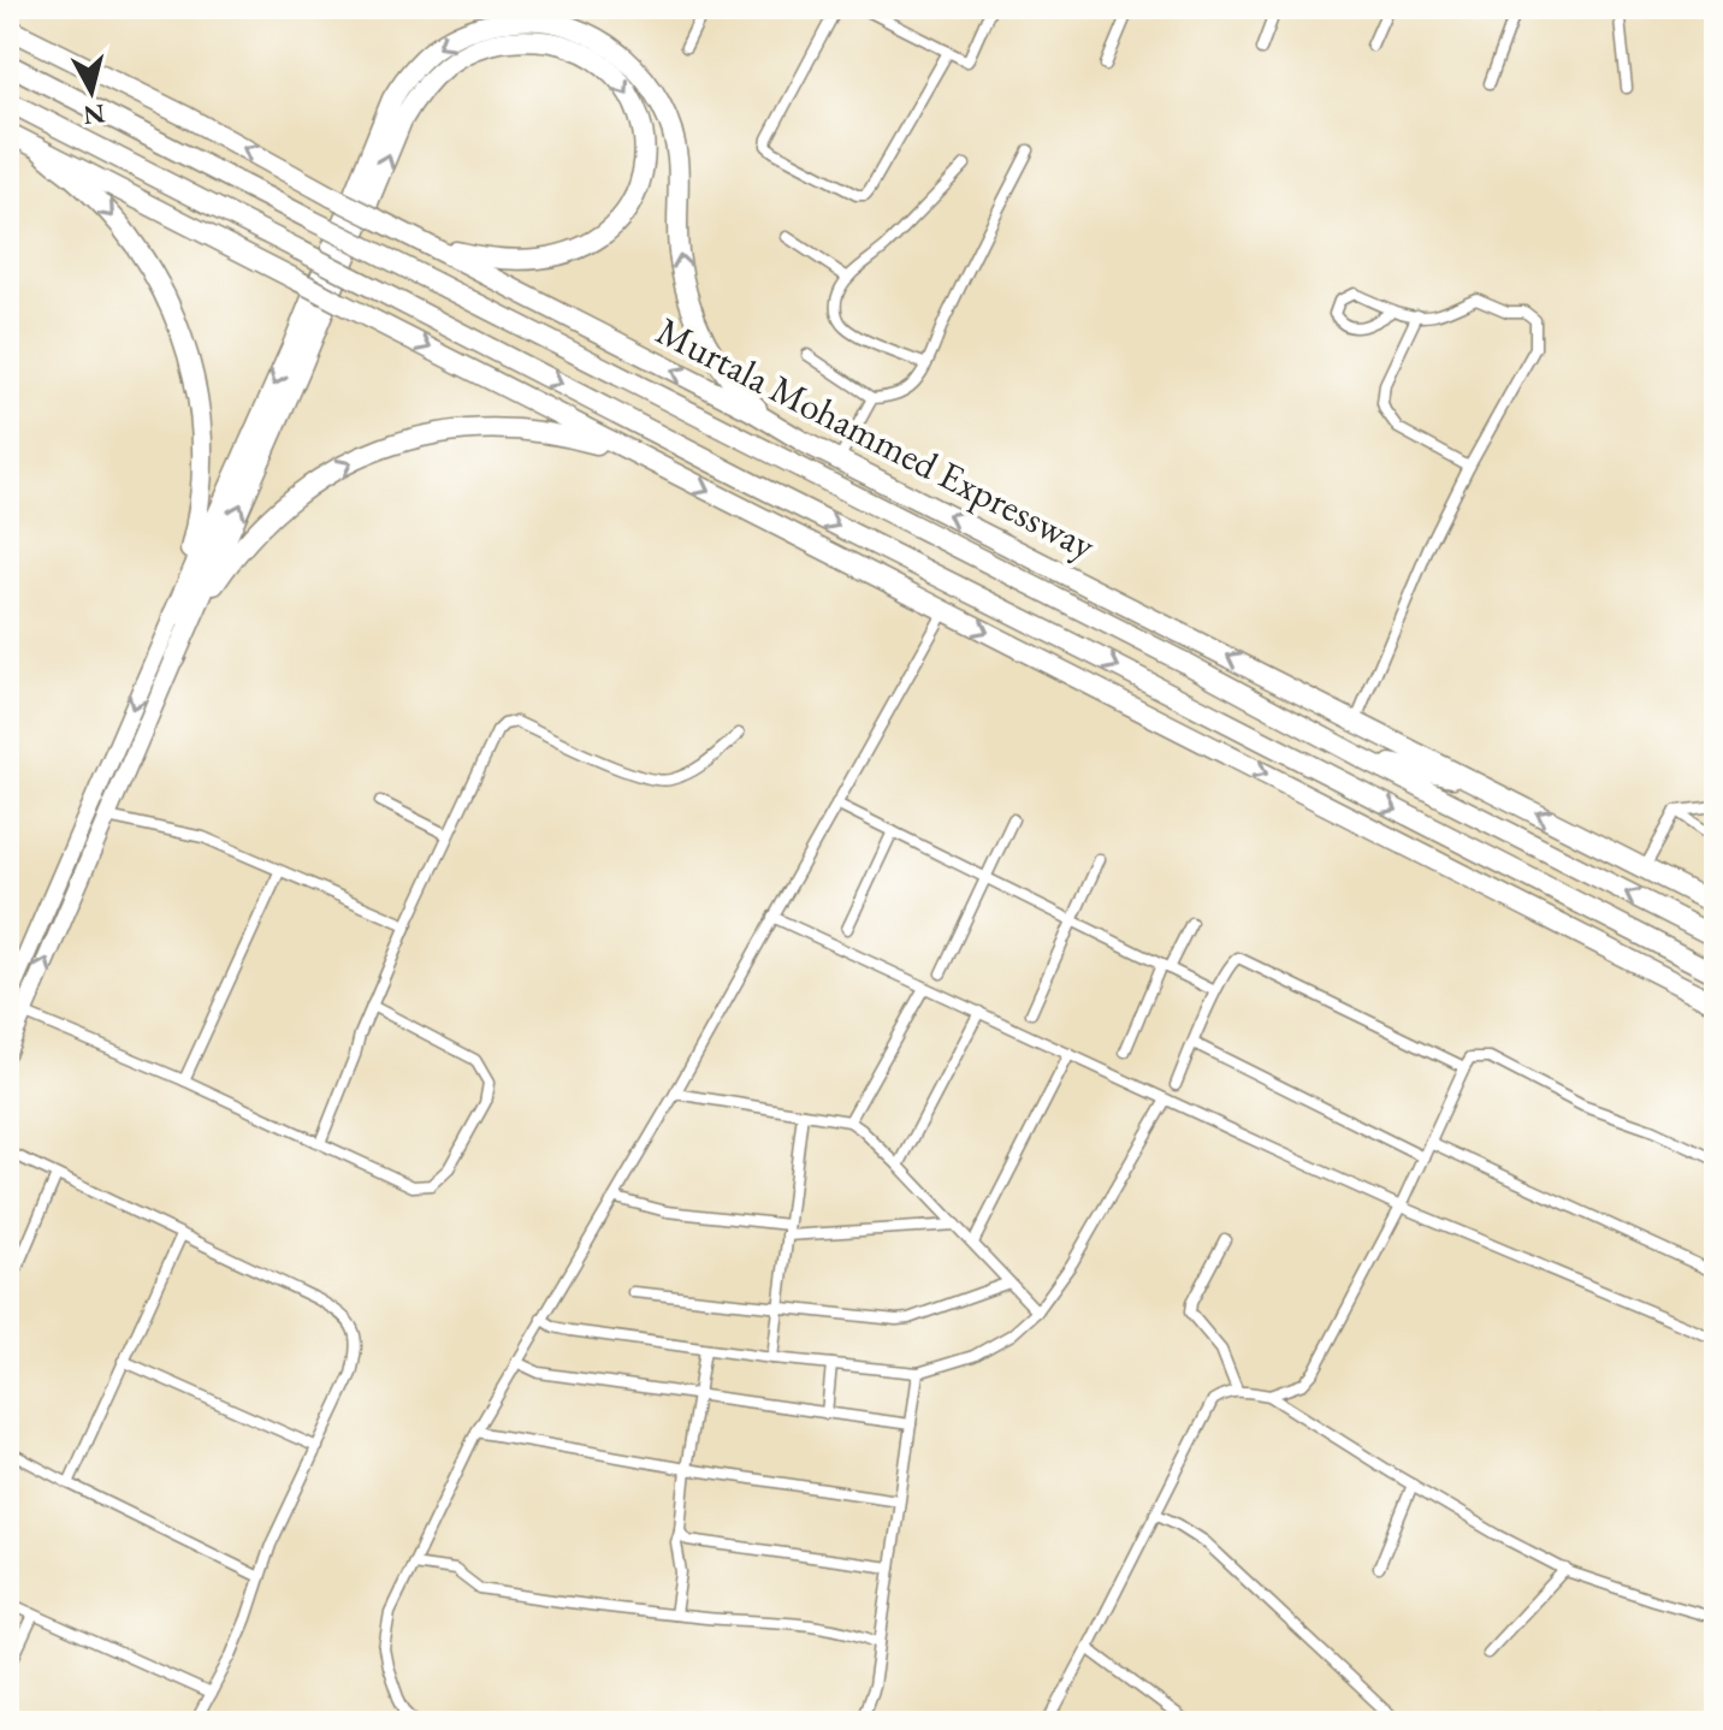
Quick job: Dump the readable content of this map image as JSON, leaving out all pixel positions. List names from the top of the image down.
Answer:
{
  "streets": {
    "highway": ["Murtala Mohammed Expressway"]
  },
  "north": "bottom"
}
